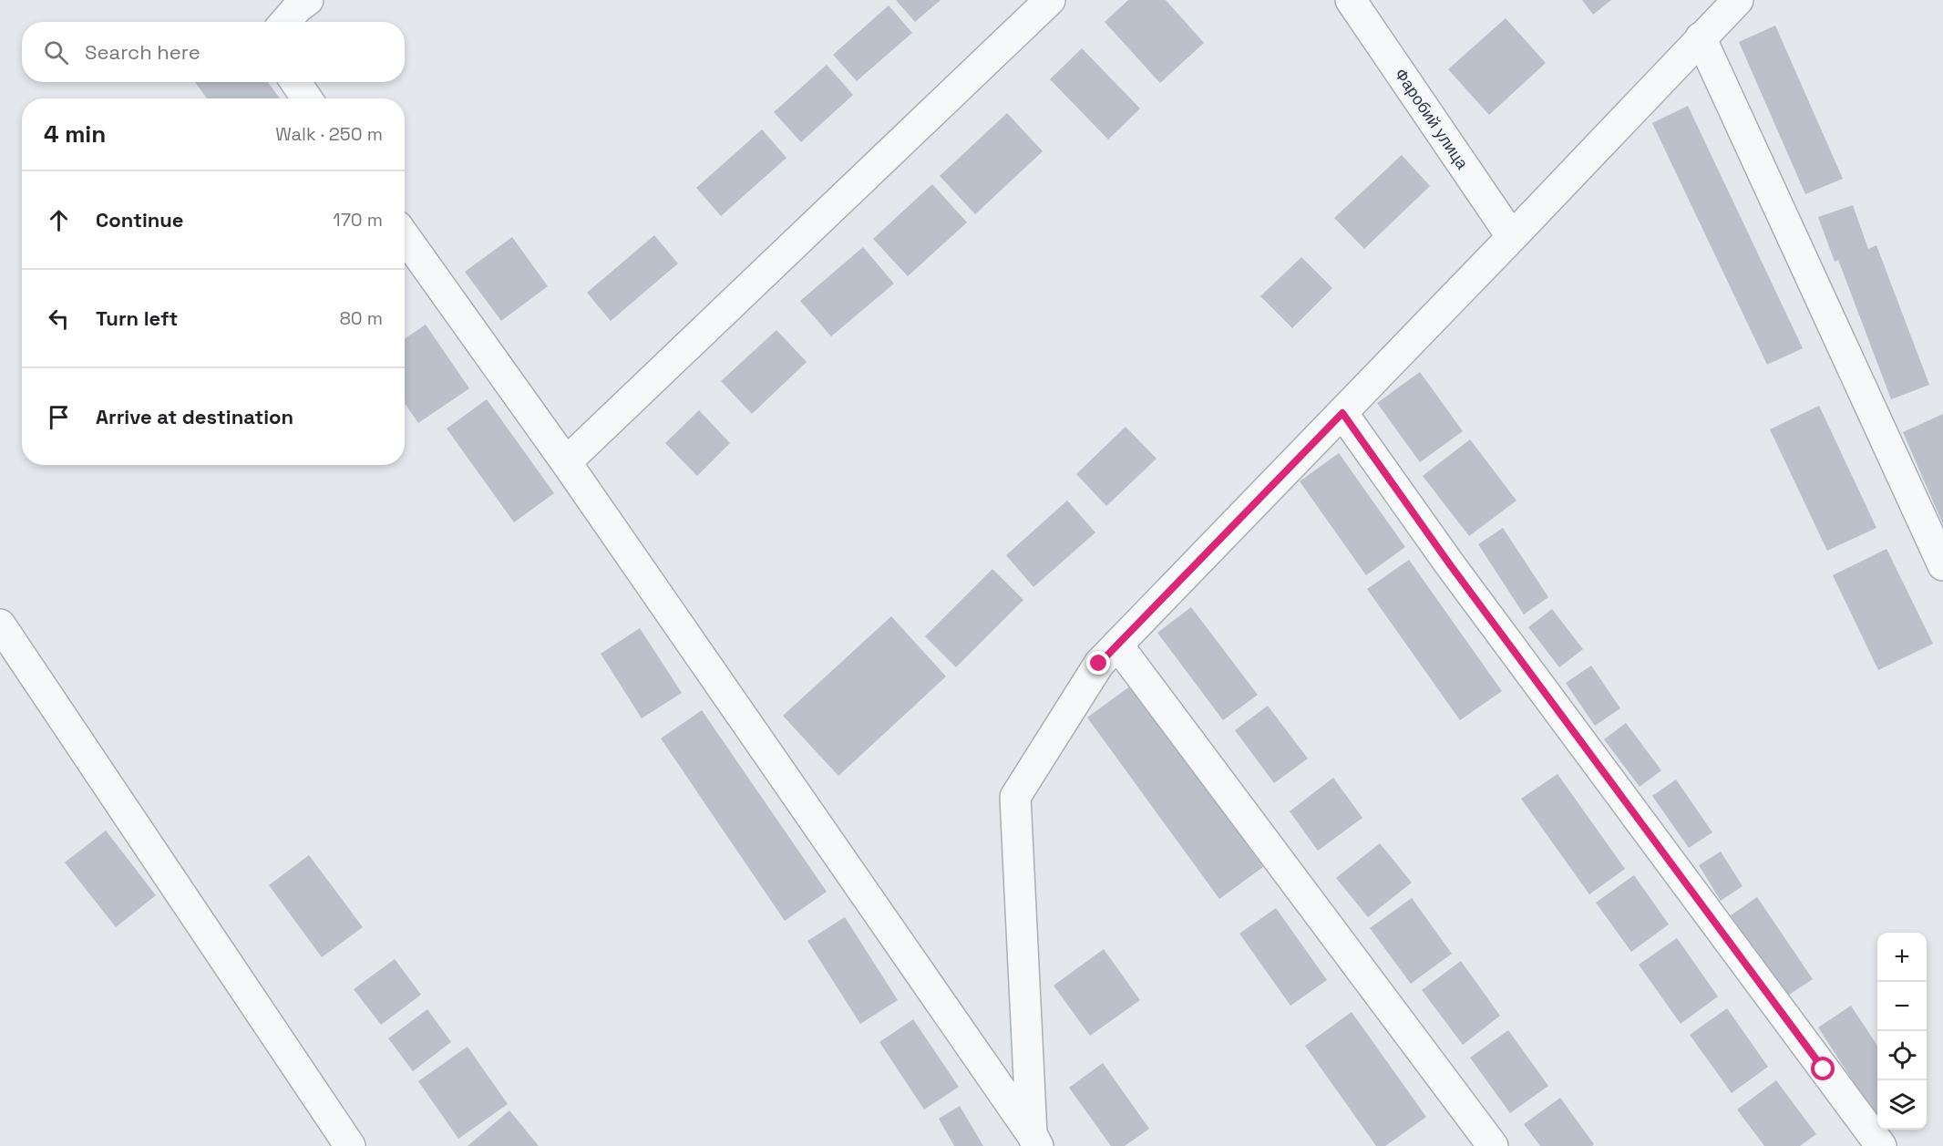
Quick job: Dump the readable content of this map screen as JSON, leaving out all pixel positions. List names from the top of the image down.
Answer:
{
  "streets": {
    "street": ["Фаробий улица"]
  },
  "page": {
    "search": "Search here",
    "heading": ["4 min", "Walk · 250 m"],
    "list": [
      ["Continue", "170 m"],
      ["Turn left", "80 m"],
      "Arrive at destination"
    ],
    "map_buttons": ["+", "−"]
  }
}
